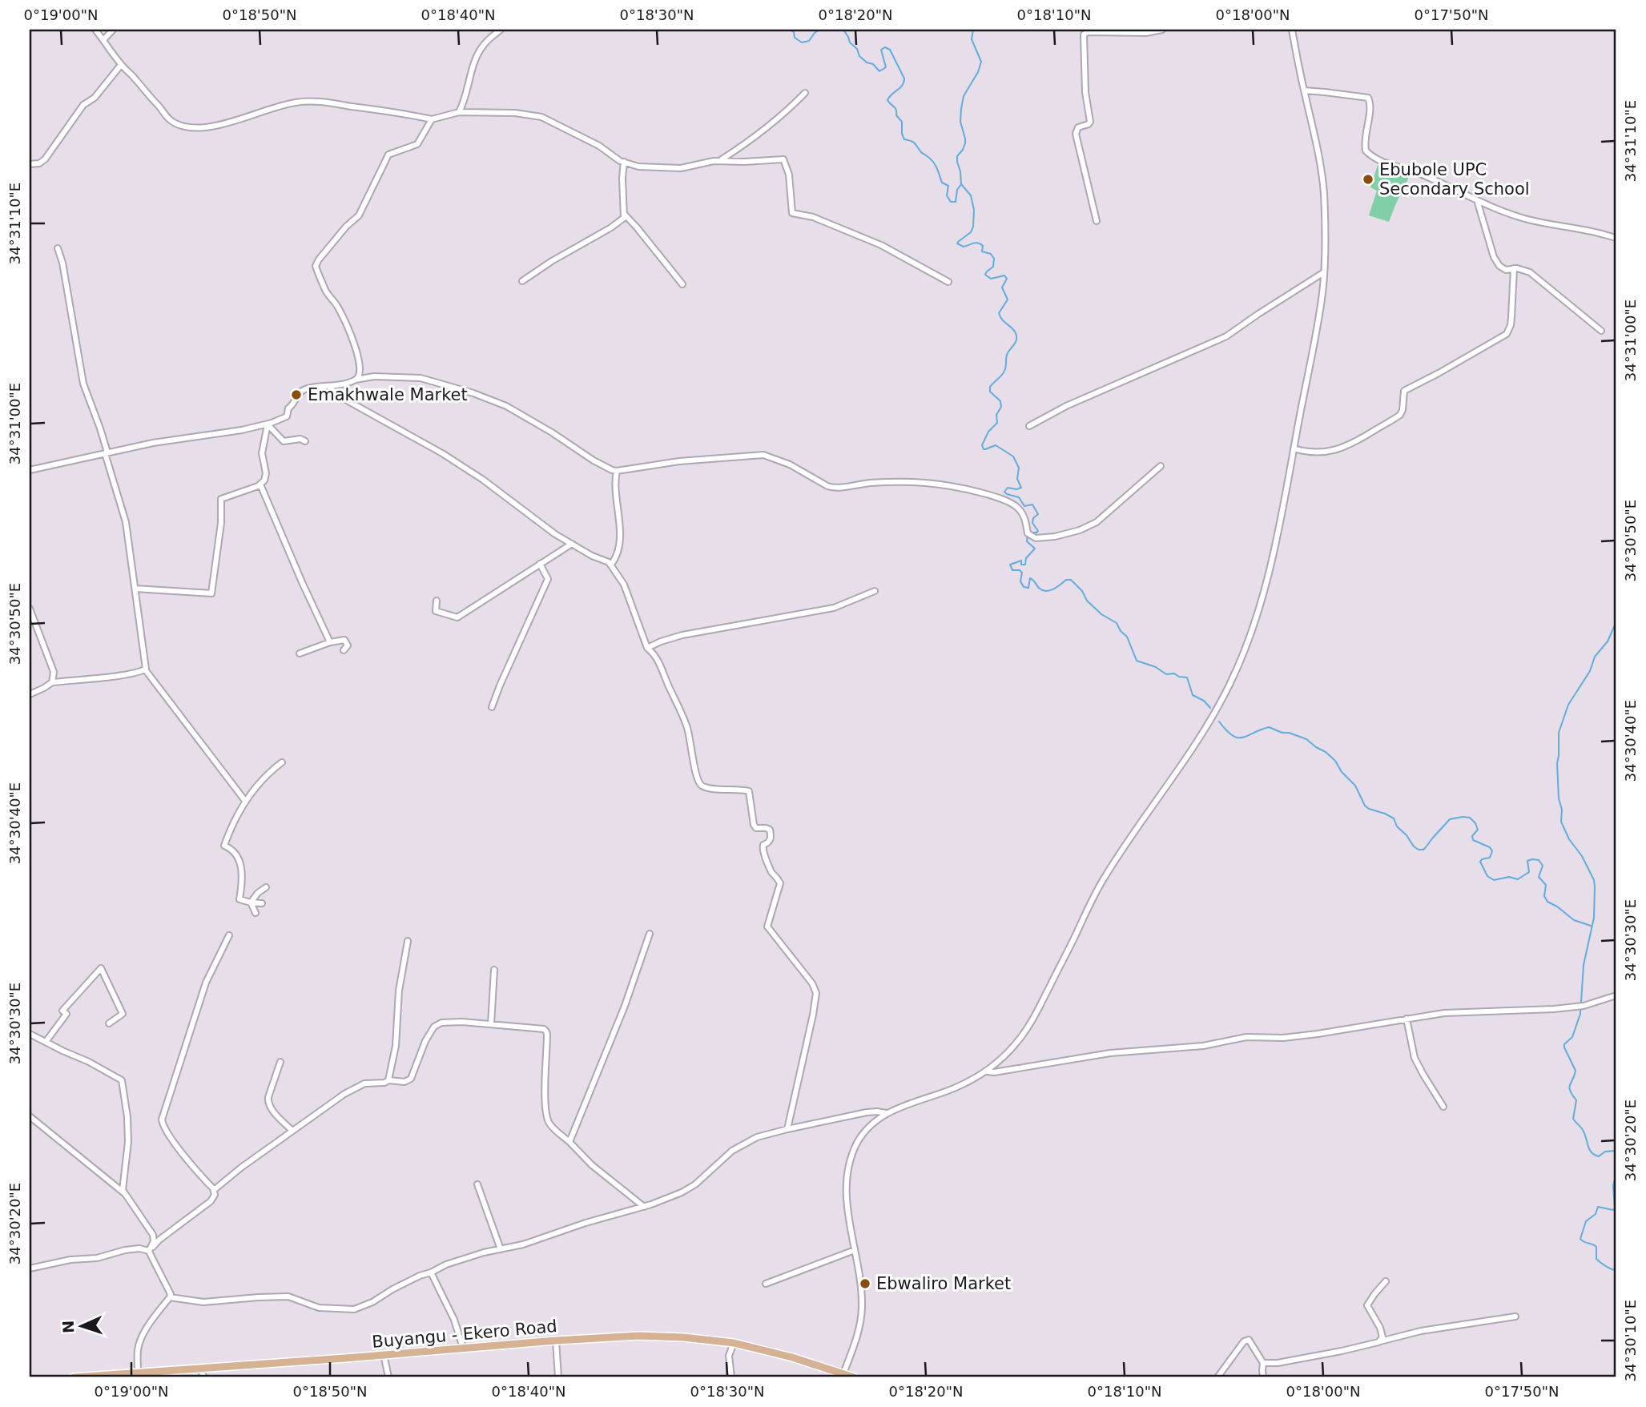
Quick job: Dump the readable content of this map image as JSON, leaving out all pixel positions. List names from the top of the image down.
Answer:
{
  "streets": {
    "main road": ["Buyangu - Ekero Road"]
  },
  "places": ["Ebubole UPC Secondary School", "Emakhwale Market", "Ebwaliro Market"],
  "north": "left",
  "coordinates": [
    "0°19'00\"N",
    "0°18'50\"N",
    "0°18'40\"N",
    "0°18'30\"N",
    "0°18'20\"N",
    "0°18'10\"N",
    "0°18'00\"N",
    "0°17'50\"N",
    "34°31'10\"E",
    "34°31'00\"E",
    "34°30'50\"E",
    "34°30'40\"E",
    "34°30'30\"E",
    "34°30'20\"E",
    "34°30'10\"E"
  ]
}
